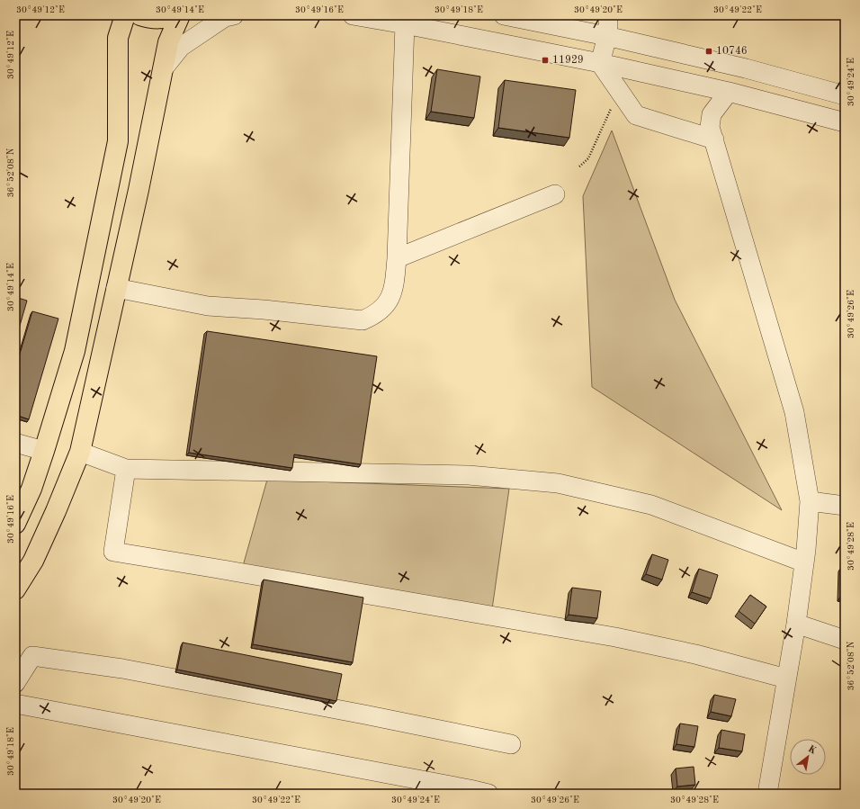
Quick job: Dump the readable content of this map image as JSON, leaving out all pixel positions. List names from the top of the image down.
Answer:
{
  "places": {
    "transit": ["10746", "11929"]
  },
  "north": "top right",
  "coordinates": [
    "30°49'12\"E",
    "30°49'14\"E",
    "30°49'16\"E",
    "30°49'18\"E",
    "30°49'20\"E",
    "30°49'22\"E",
    "30°49'24\"E",
    "36°52'08\"N",
    "30°49'26\"E",
    "30°49'28\"E"
  ]
}
